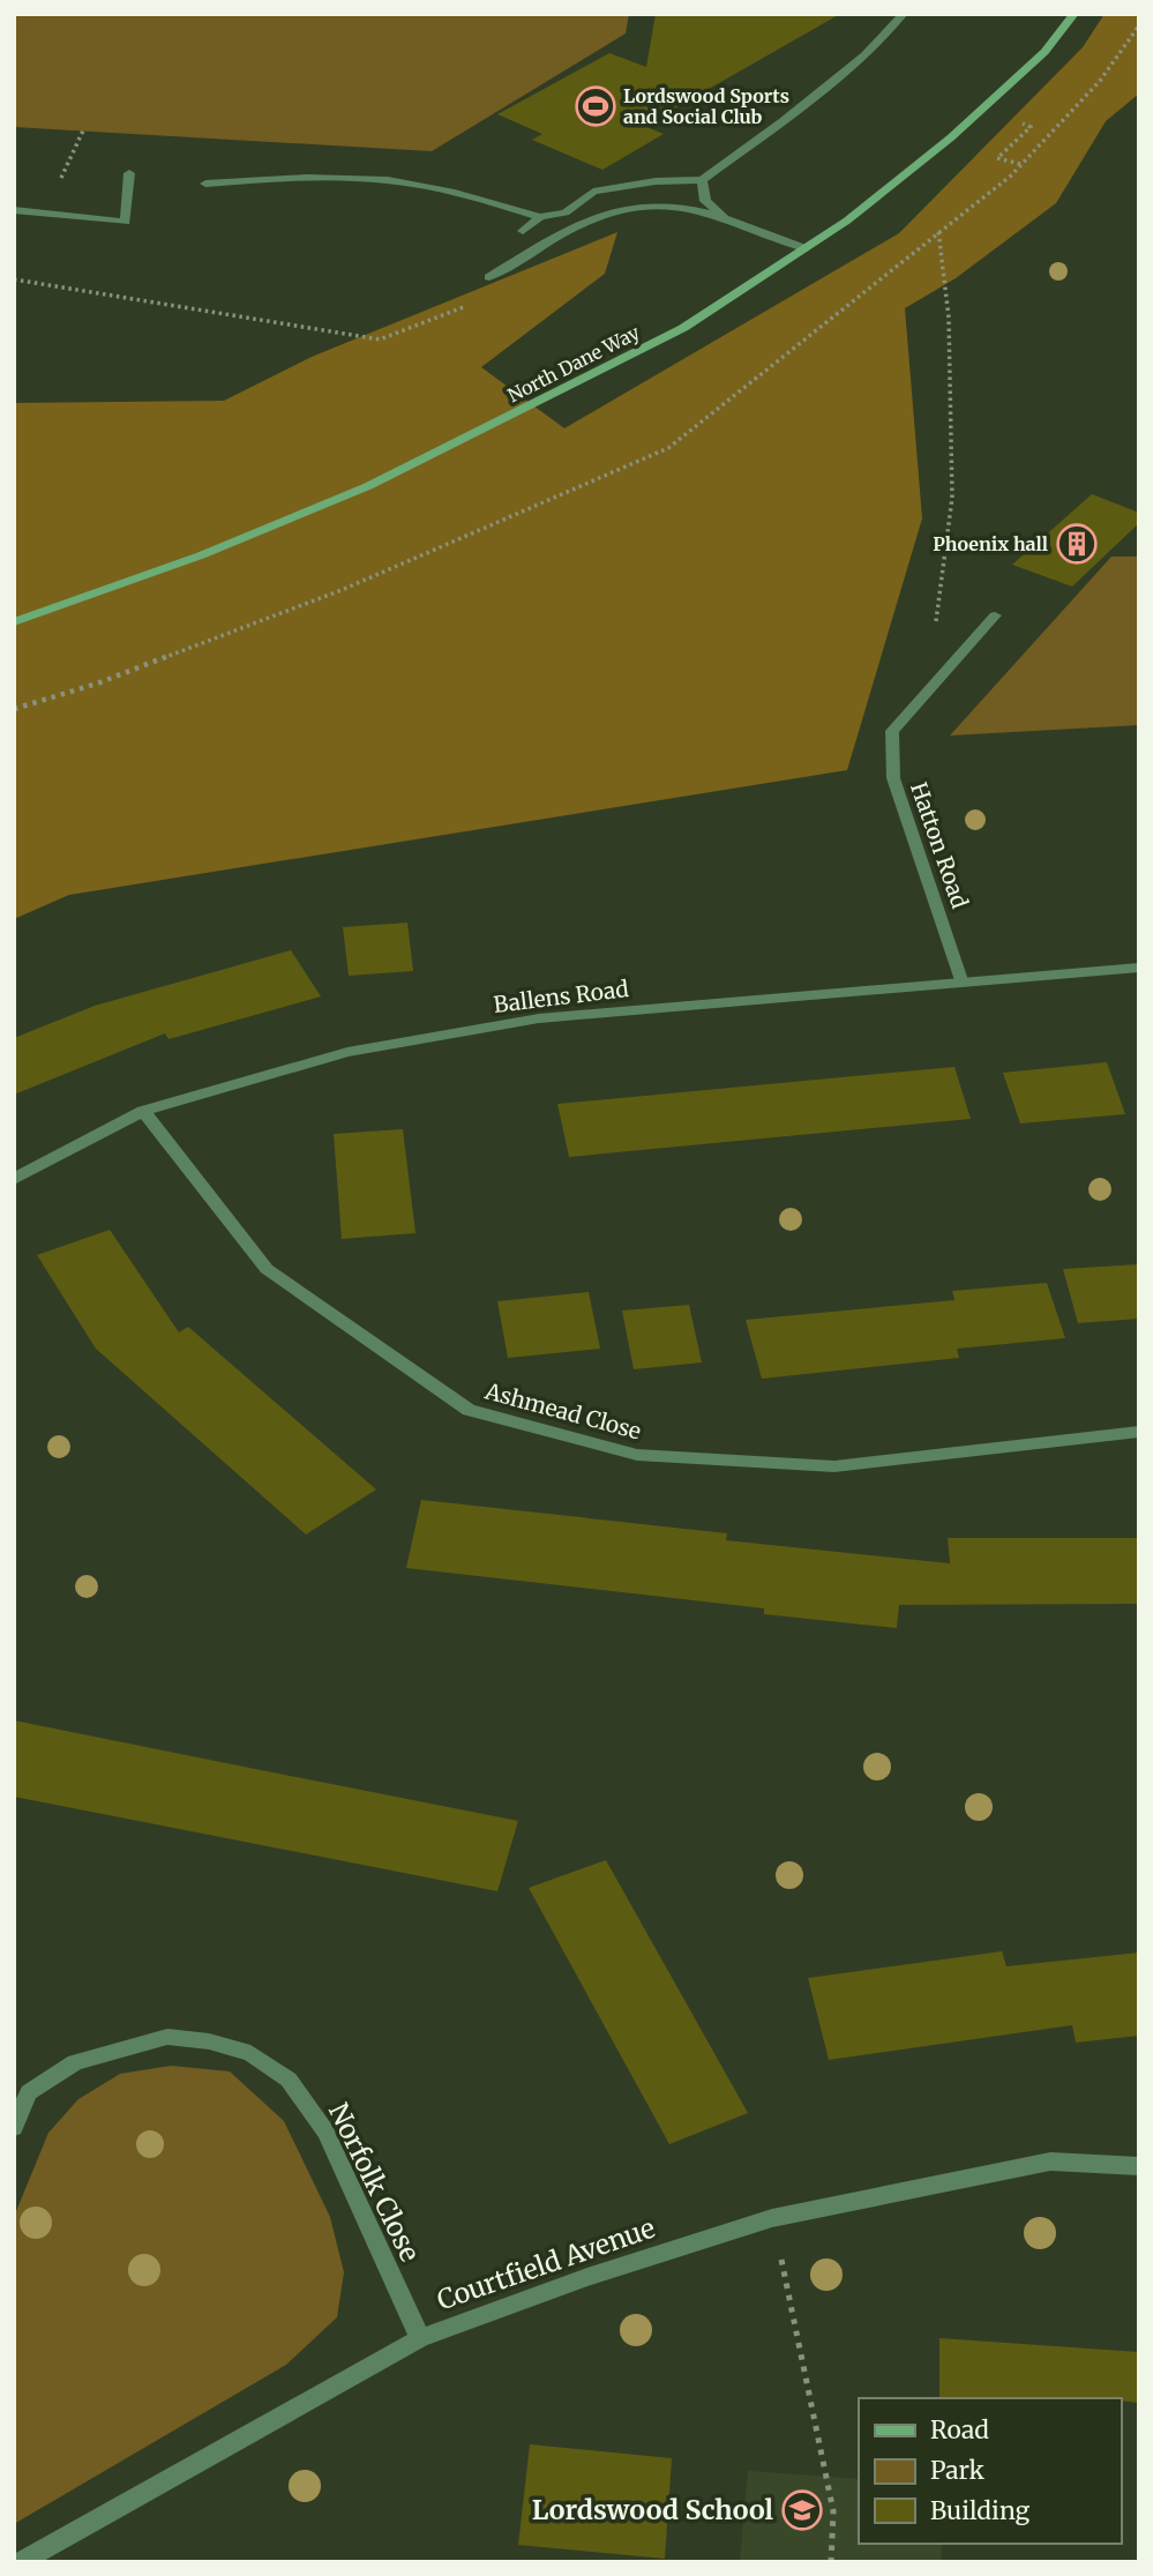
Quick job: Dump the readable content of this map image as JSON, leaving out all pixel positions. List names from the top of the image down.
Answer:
{
  "streets": {
    "street": [
      "North Dane Way",
      "Hatton Road",
      "Ballens Road",
      "Ashmead Close",
      "Norfolk Close",
      "Courtfield Avenue"
    ]
  },
  "crossings": [
    ["Hatton Road", "Ballens Road"],
    ["Ballens Road", "Ashmead Close"],
    ["Norfolk Close", "Courtfield Avenue"]
  ],
  "places": {
    "sports": ["Lordswood Sports and Social Club"],
    "building": ["Phoenix hall"],
    "school or university": ["Lordswood School"]
  },
  "legend": ["Road", "Park", "Building"]
}
